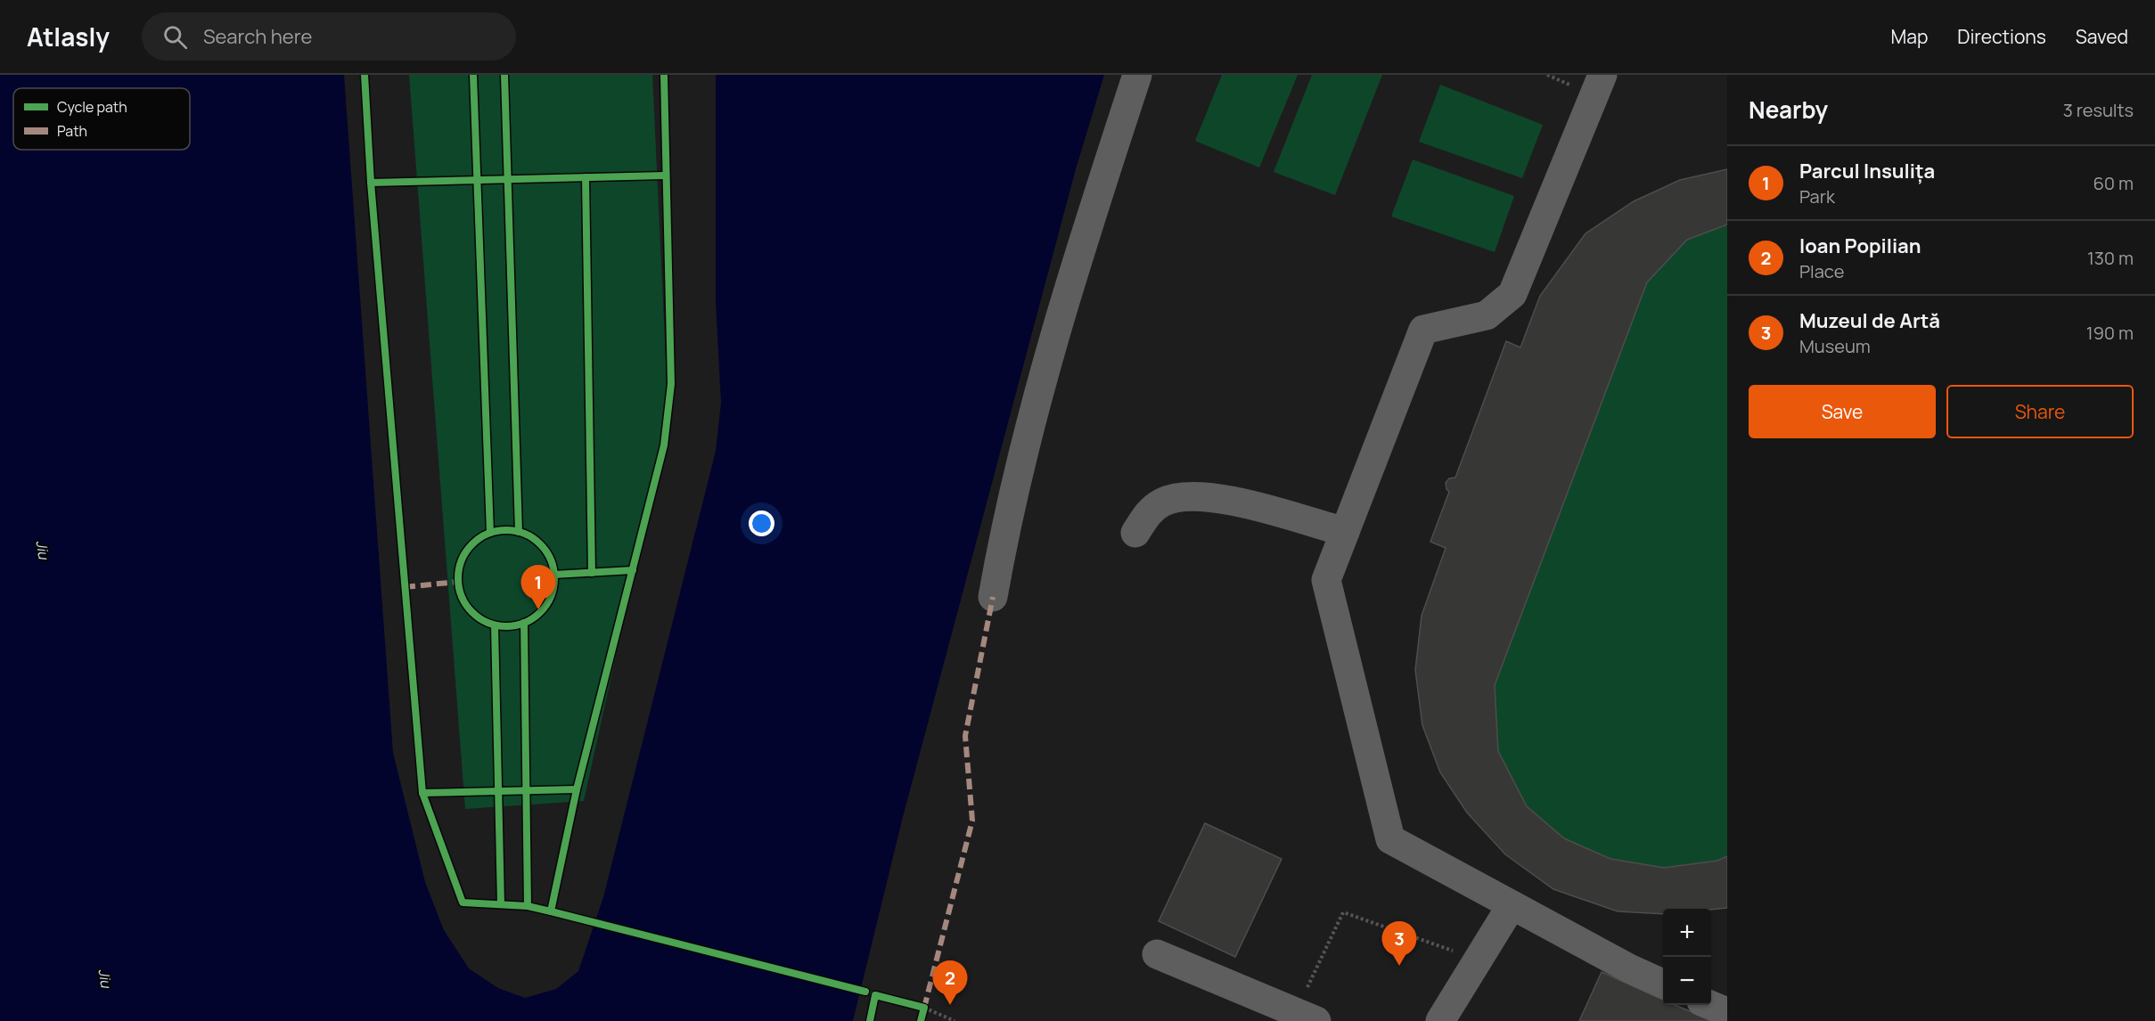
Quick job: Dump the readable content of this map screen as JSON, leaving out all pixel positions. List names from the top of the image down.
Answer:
{
  "water": ["Jiu"],
  "legend": ["Cycle path", "Path"],
  "page": {
    "header": "Atlasly",
    "search": "Search here",
    "nav": ["Map", "Directions", "Saved"],
    "heading": ["Nearby", "3 results"],
    "list": [
      {
        "mark": "1",
        "name": "Parcul Insulița",
        "note": "Park",
        "value": "60 m"
      },
      {
        "mark": "2",
        "name": "Ioan Popilian",
        "note": "Place",
        "value": "130 m"
      },
      {
        "mark": "3",
        "name": "Muzeul de Artă",
        "note": "Museum",
        "value": "190 m"
      }
    ],
    "buttons": ["Save", "Share"],
    "pins": ["1", "3", "2"],
    "map_buttons": ["+", "−"]
  }
}
